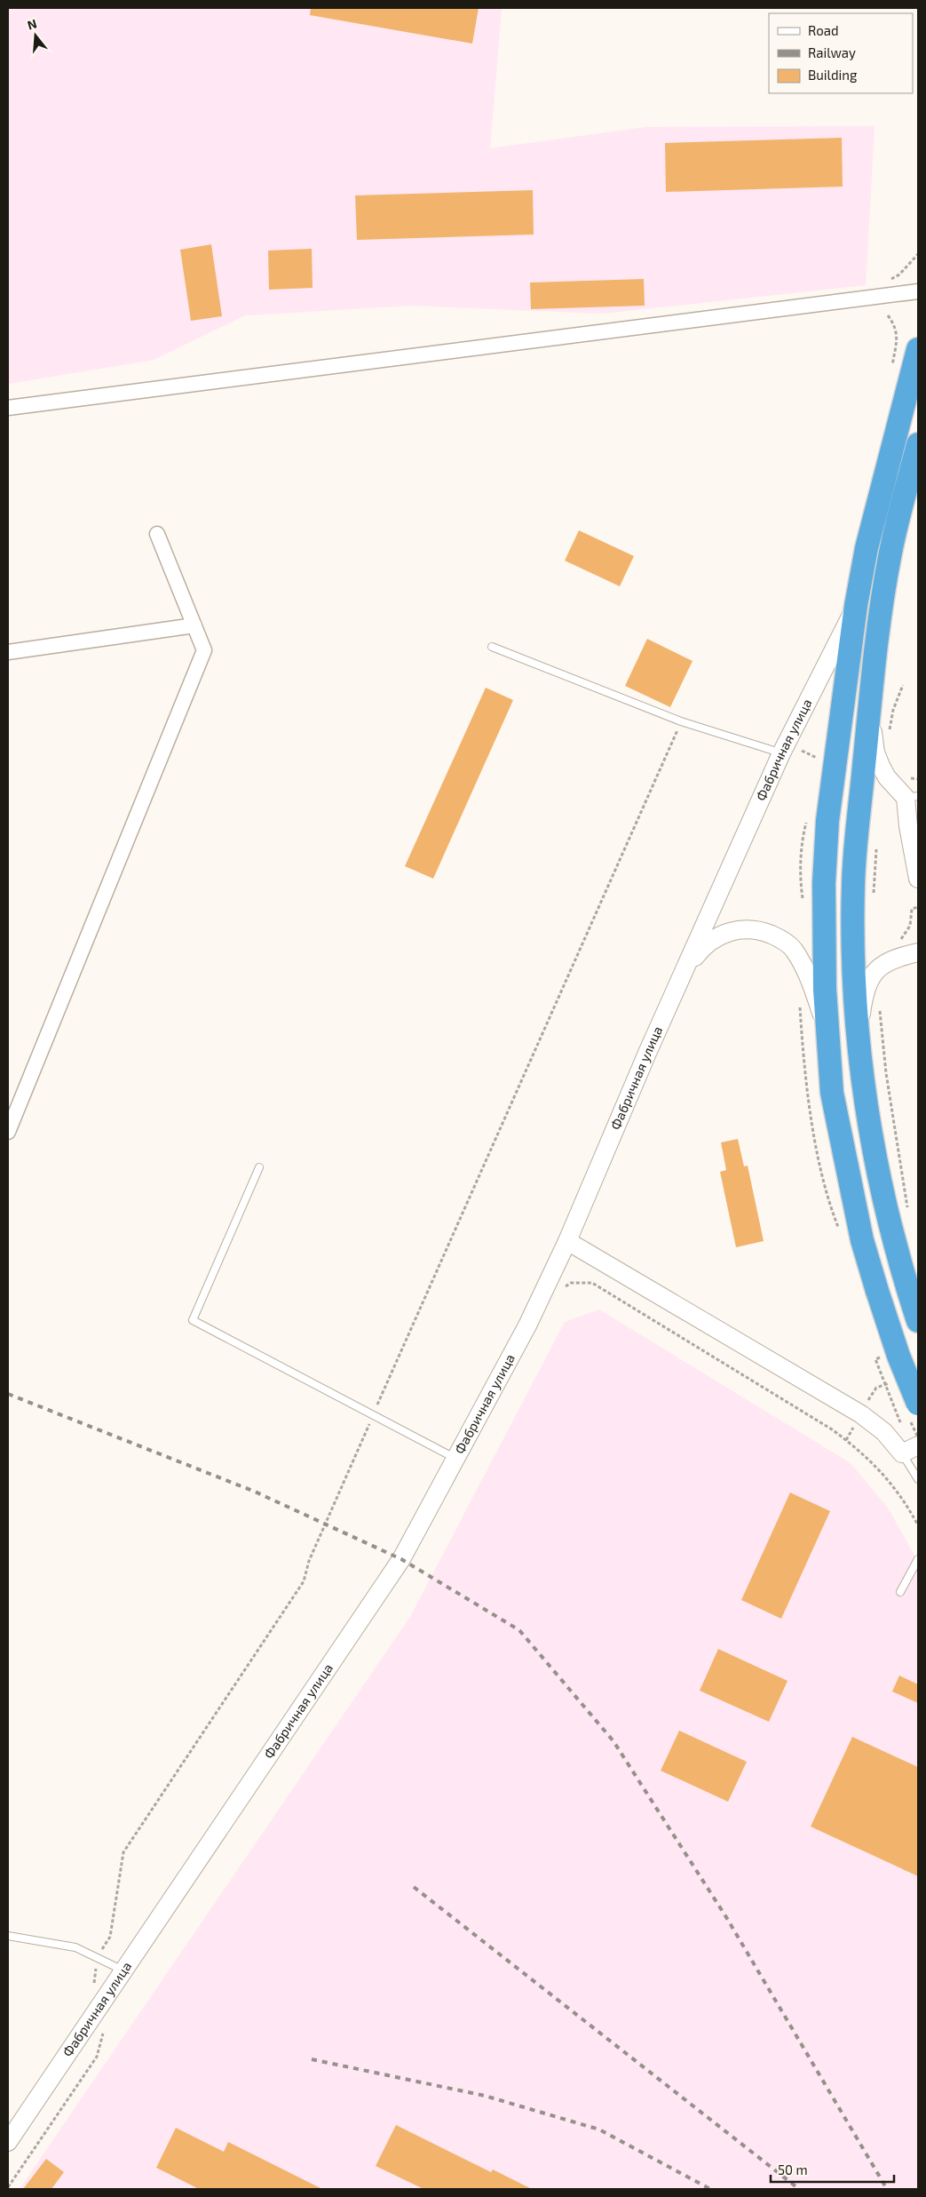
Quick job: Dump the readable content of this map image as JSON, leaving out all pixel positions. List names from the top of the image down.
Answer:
{
  "streets": {
    "street": ["Фабричная улица"]
  },
  "legend": ["Road", "Railway", "Building"],
  "scale_bar": "50 m",
  "north": "top"
}
